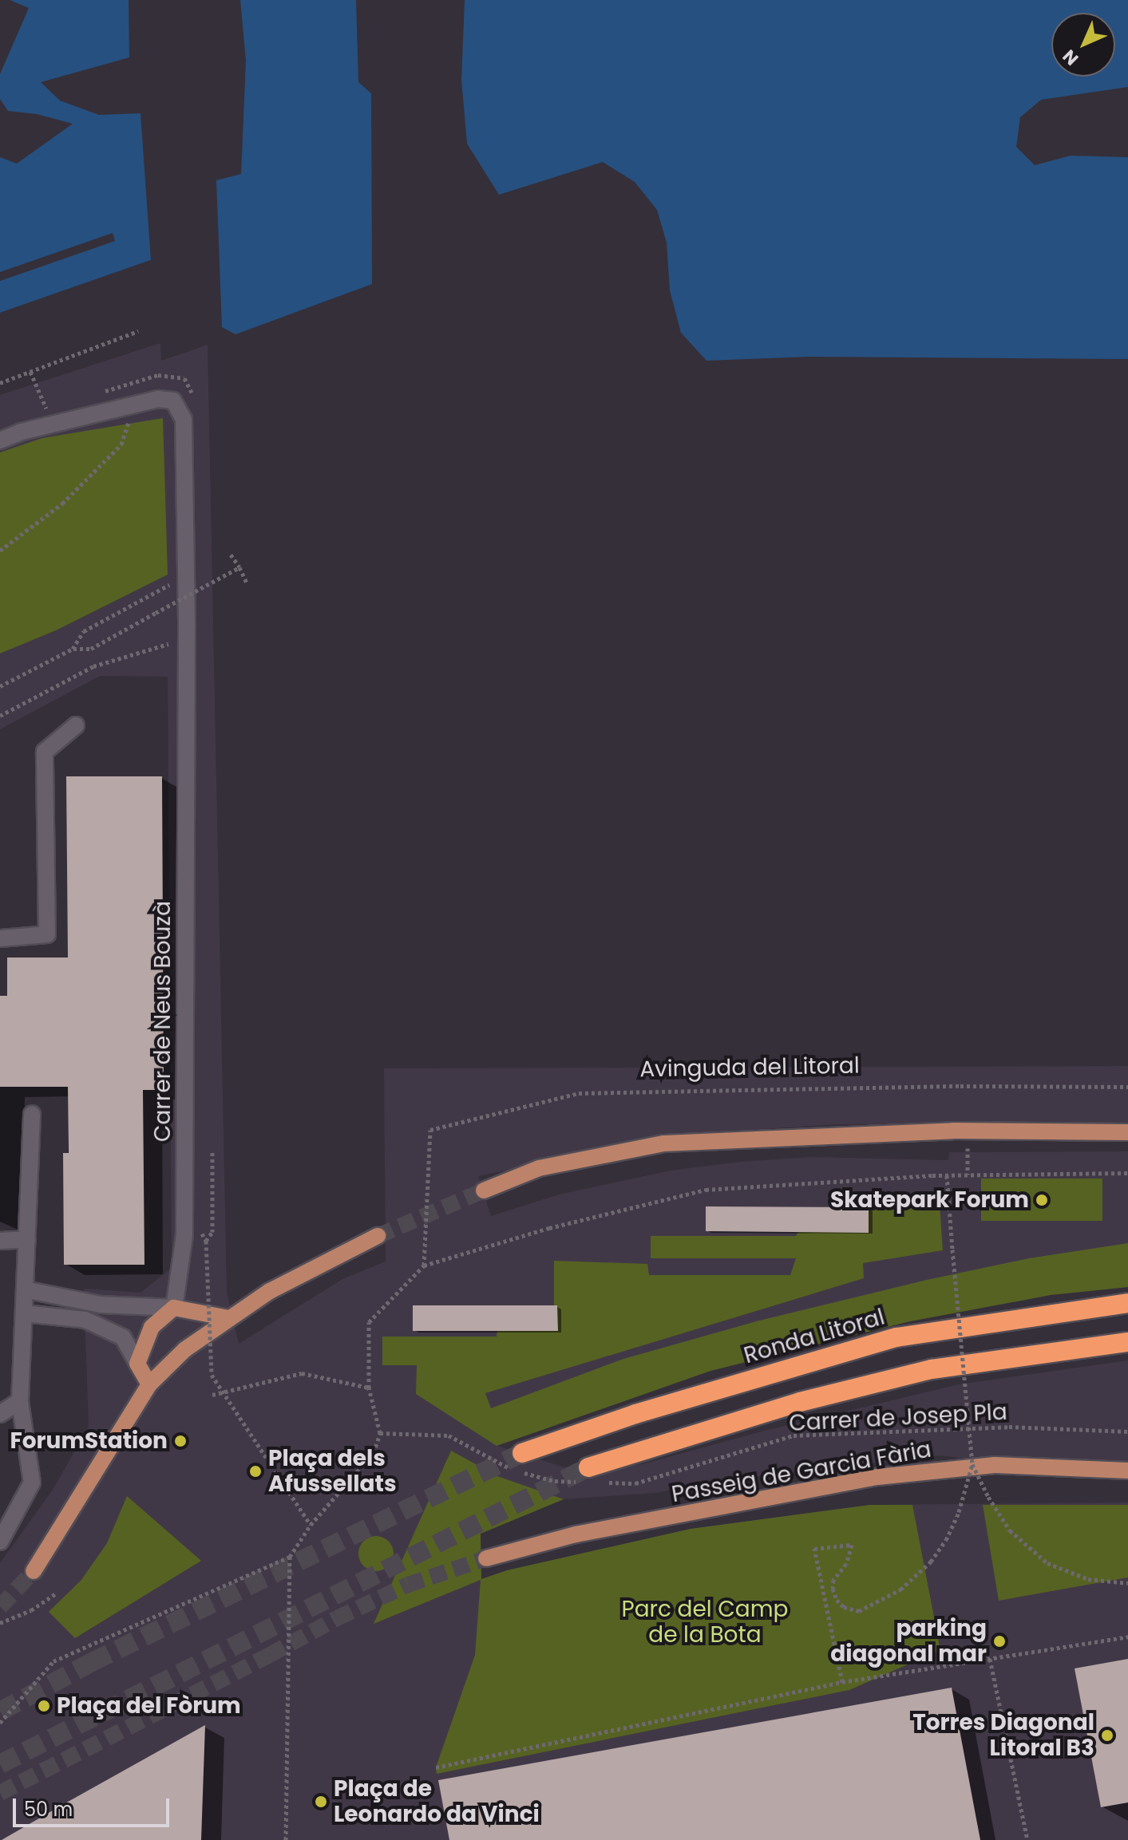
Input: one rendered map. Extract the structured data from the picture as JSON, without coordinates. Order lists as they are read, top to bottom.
{
  "streets": {
    "highway": ["Ronda Litoral"],
    "main road": ["Passeig de Garcia Fària"],
    "street": ["Carrer de Neus Bouzà"],
    "path": ["Avinguda del Litoral", "Carrer de Josep Pla"]
  },
  "crossings": [
    ["Ronda Litoral", "Carrer de Josep Pla"]
  ],
  "parks": ["Parc del Camp de la Bota"],
  "places": [
    "Skatepark Forum",
    "ForumStation",
    "Plaça dels Afussellats",
    "parking diagonal mar",
    "Plaça del Fòrum",
    "Torres Diagonal Litoral B3",
    "Plaça de Leonardo da Vinci"
  ],
  "scale_bar": "50 m",
  "north": "bottom left"
}
